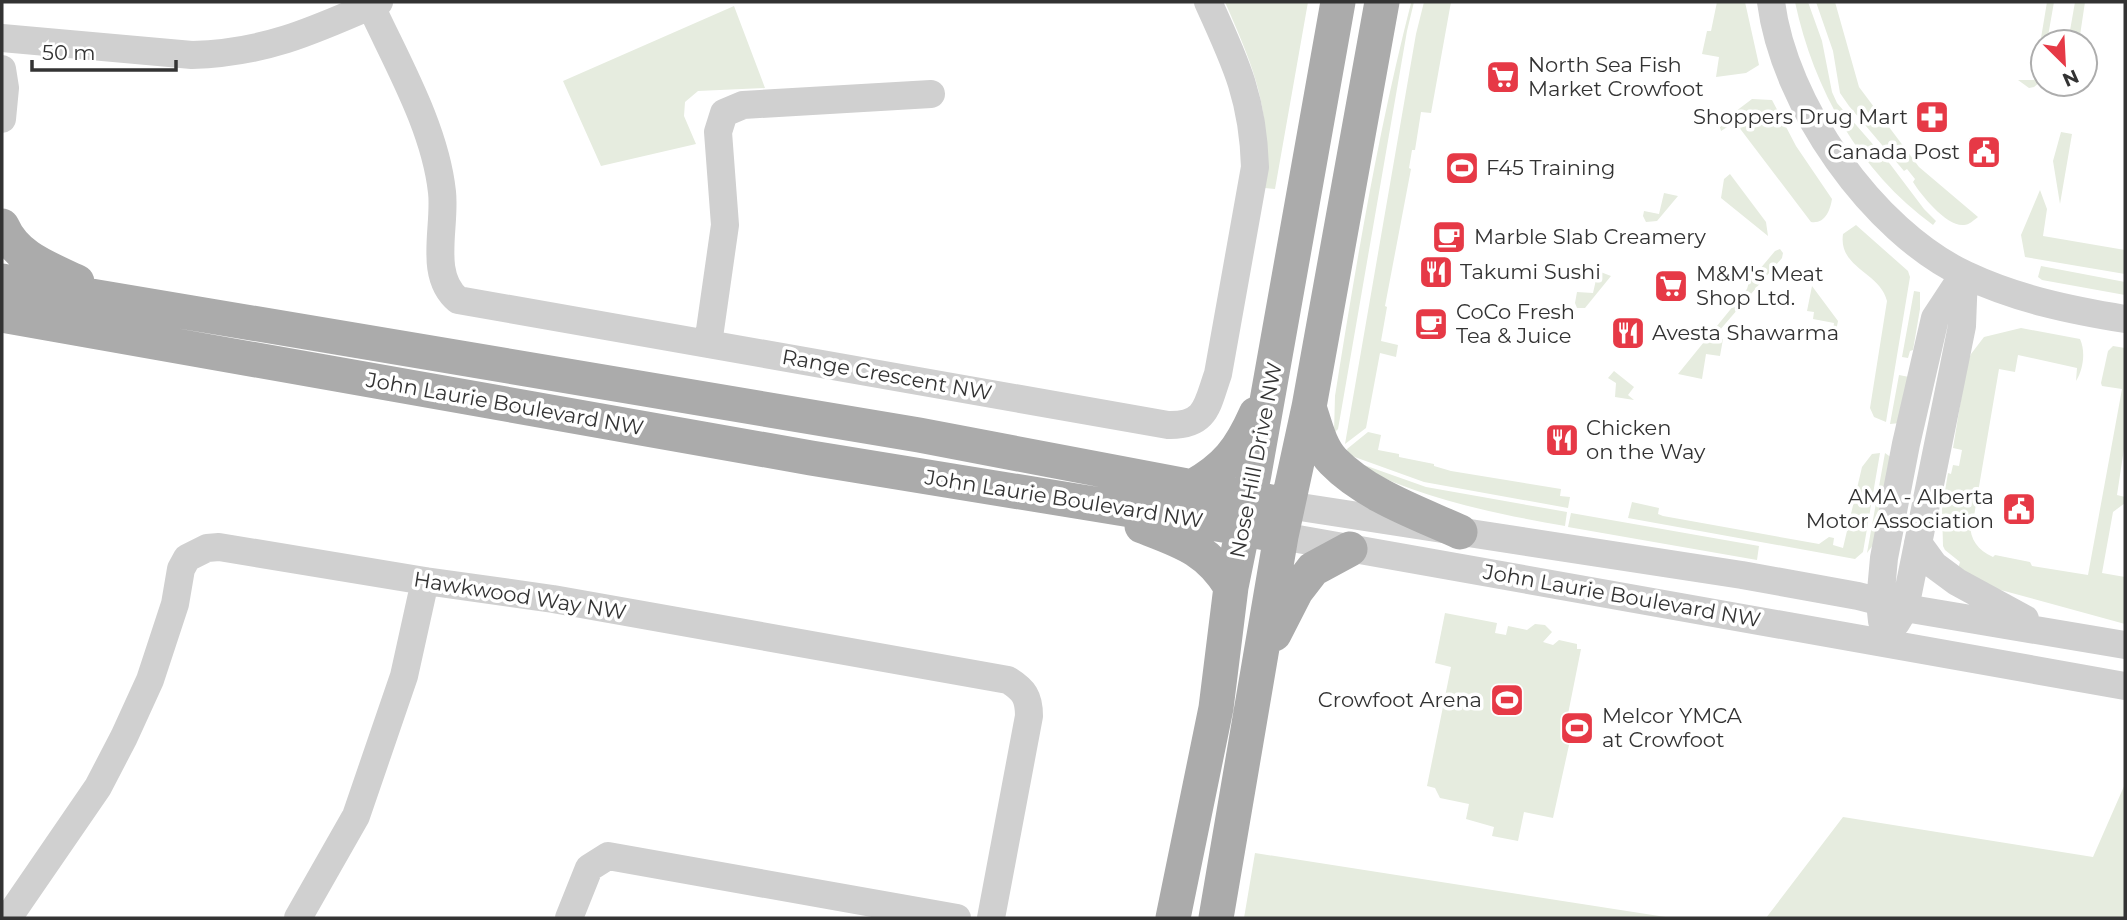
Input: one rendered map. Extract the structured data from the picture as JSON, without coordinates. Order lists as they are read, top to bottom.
{
  "streets": {
    "main road": ["John Laurie Boulevard NW", "Nose Hill Drive NW"],
    "street": ["Range Crescent NW", "Hawkwood Way NW"]
  },
  "crossings": [
    ["John Laurie Boulevard NW", "Nose Hill Drive NW"]
  ],
  "places": {
    "supermarket": ["North Sea Fish Market Crowfoot", "M&M's Meat Shop Ltd."],
    "pharmacy": ["Shoppers Drug Mart"],
    "public building": ["Canada Post", "AMA - Alberta Motor Association"],
    "sports": ["F45 Training", "Crowfoot Arena", "Melcor YMCA at Crowfoot"],
    "cafe": ["Marble Slab Creamery", "CoCo Fresh Tea & Juice"],
    "restaurant": ["Takumi Sushi", "Avesta Shawarma", "Chicken on the Way"]
  },
  "scale_bar": "50 m",
  "north": "bottom right"
}
